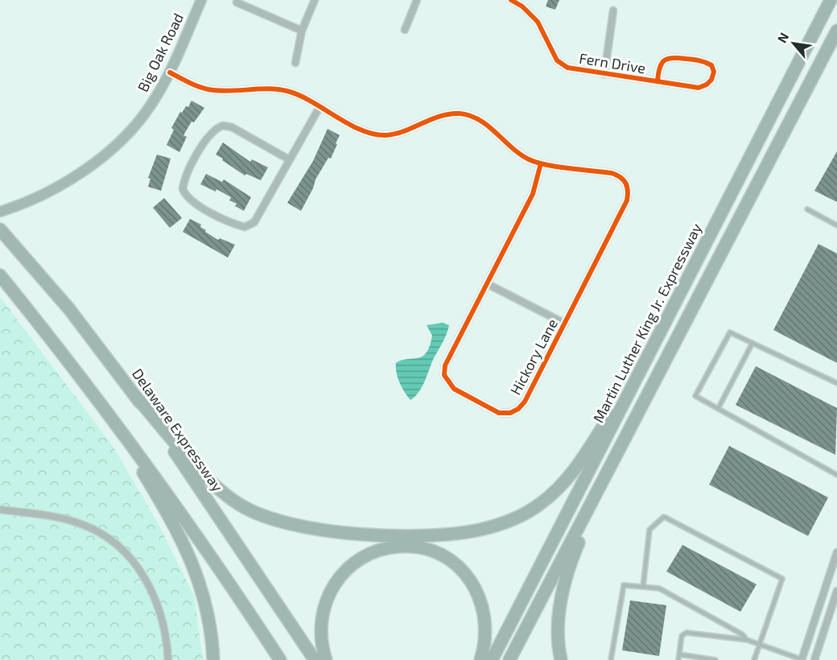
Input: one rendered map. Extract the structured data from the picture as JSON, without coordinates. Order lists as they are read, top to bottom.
{
  "streets": {
    "highway": ["Martin Luther King Jr. Expressway", "Delaware Expressway"],
    "street": ["Big Oak Road", "Fern Drive", "Hickory Lane"]
  },
  "crossings": [
    ["Big Oak Road", "Hickory Lane"]
  ],
  "north": "top left"
}
